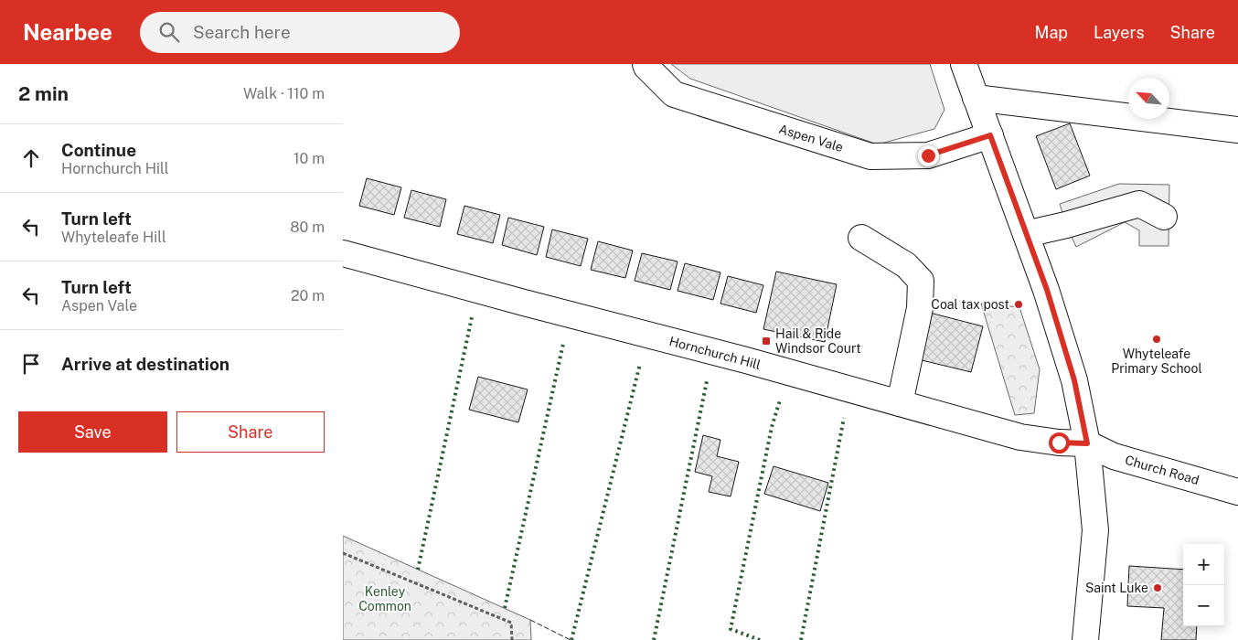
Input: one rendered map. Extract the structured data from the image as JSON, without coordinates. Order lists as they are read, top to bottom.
{
  "streets": {
    "street": ["Aspen Vale", "Hornchurch Hill", "Church Road"]
  },
  "crossings": [
    ["Hornchurch Hill", "Church Road"]
  ],
  "parks": ["Kenley Common"],
  "places": {
    "other": ["Coal tax post", "Whyteleafe Primary School", "Saint Luke"],
    "transit": ["Hail & Ride Windsor Court"]
  },
  "north": "top left",
  "page": {
    "header": "Nearbee",
    "search": "Search here",
    "nav": ["Map", "Layers", "Share"],
    "heading": ["2 min", "Walk · 110 m"],
    "list": [
      ["Continue", "Hornchurch Hill", "10 m"],
      ["Turn left", "Whyteleafe Hill", "80 m"],
      ["Turn left", "Aspen Vale", "20 m"],
      "Arrive at destination"
    ],
    "buttons": ["Save", "Share"],
    "map_buttons": ["+", "−"]
  }
}
